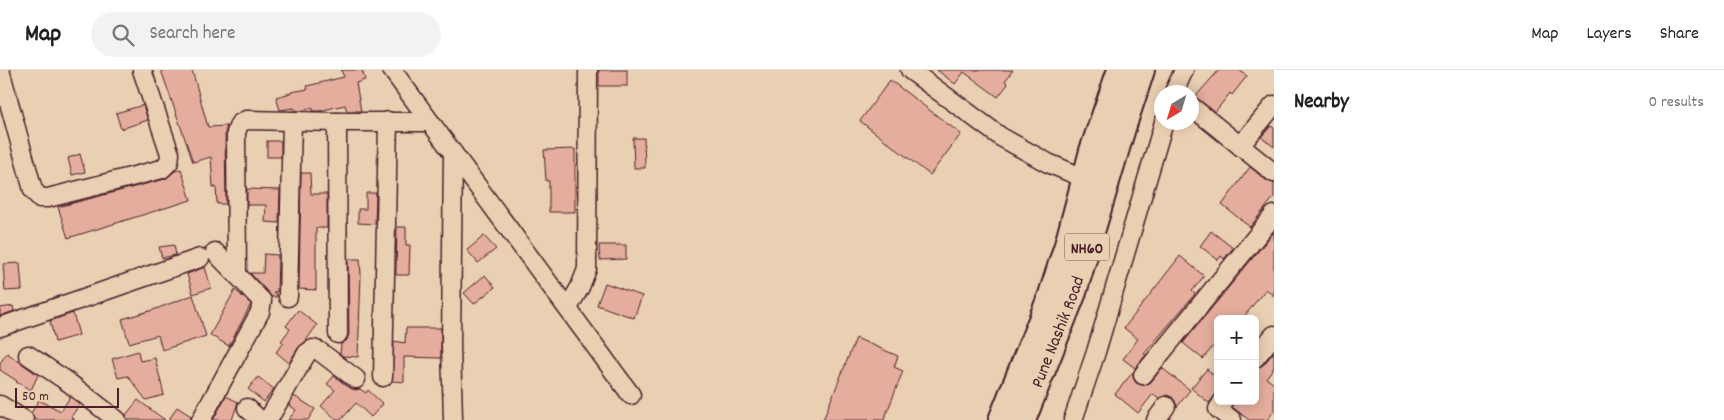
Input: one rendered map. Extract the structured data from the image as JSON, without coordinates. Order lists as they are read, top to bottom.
{
  "streets": {
    "highway": ["NH60", "Pune Nashik Road"]
  },
  "scale_bar": "50 m",
  "north": "bottom left",
  "page": {
    "header": "Map",
    "search": "Search here",
    "nav": ["Map", "Layers", "Share"],
    "heading": ["Nearby", "0 results"],
    "map_buttons": ["+", "−"],
    "scale": "50 m"
  }
}
